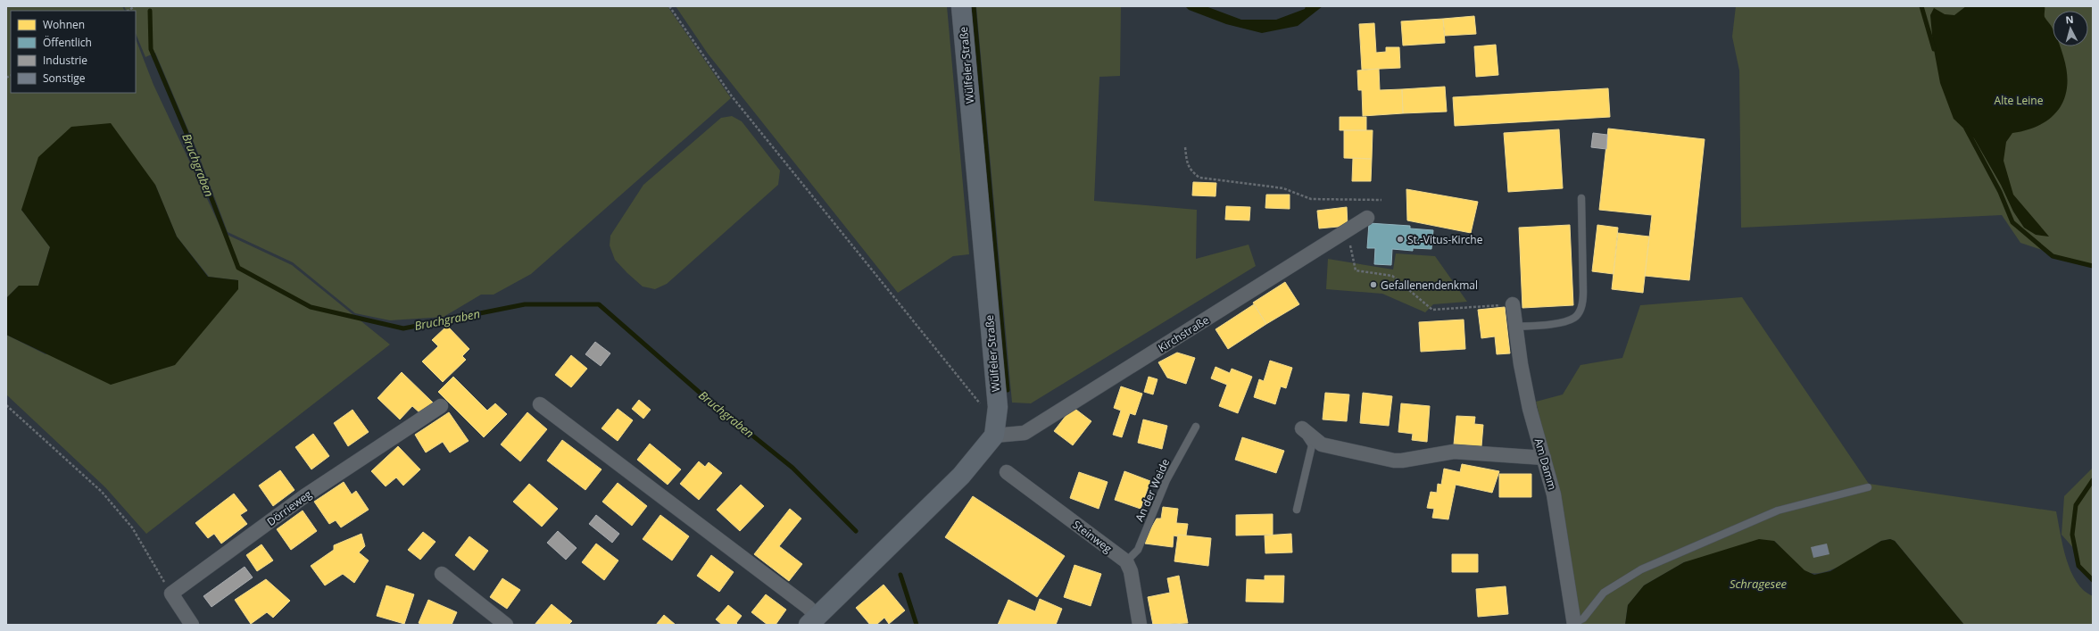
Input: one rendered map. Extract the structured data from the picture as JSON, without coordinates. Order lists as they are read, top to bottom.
{
  "streets": {
    "main road": ["Wülfeler Straße"],
    "street": [
      "Kirchstraße",
      "Am Damm",
      "Dörrieweg",
      "Steinweg"
    ],
    "lane": ["An der Weide"]
  },
  "crossings": [
    ["Wülfeler Straße", "Kirchstraße"],
    ["An der Weide", "Steinweg"]
  ],
  "water": ["Bruchgraben", "Schragesee"],
  "parks": ["Alte Leine"],
  "places": ["St.-Vitus-Kirche", "Gefallenendenkmal"],
  "legend": [
    "Wohnen",
    "Öffentlich",
    "Industrie",
    "Sonstige"
  ],
  "north": "top"
}
